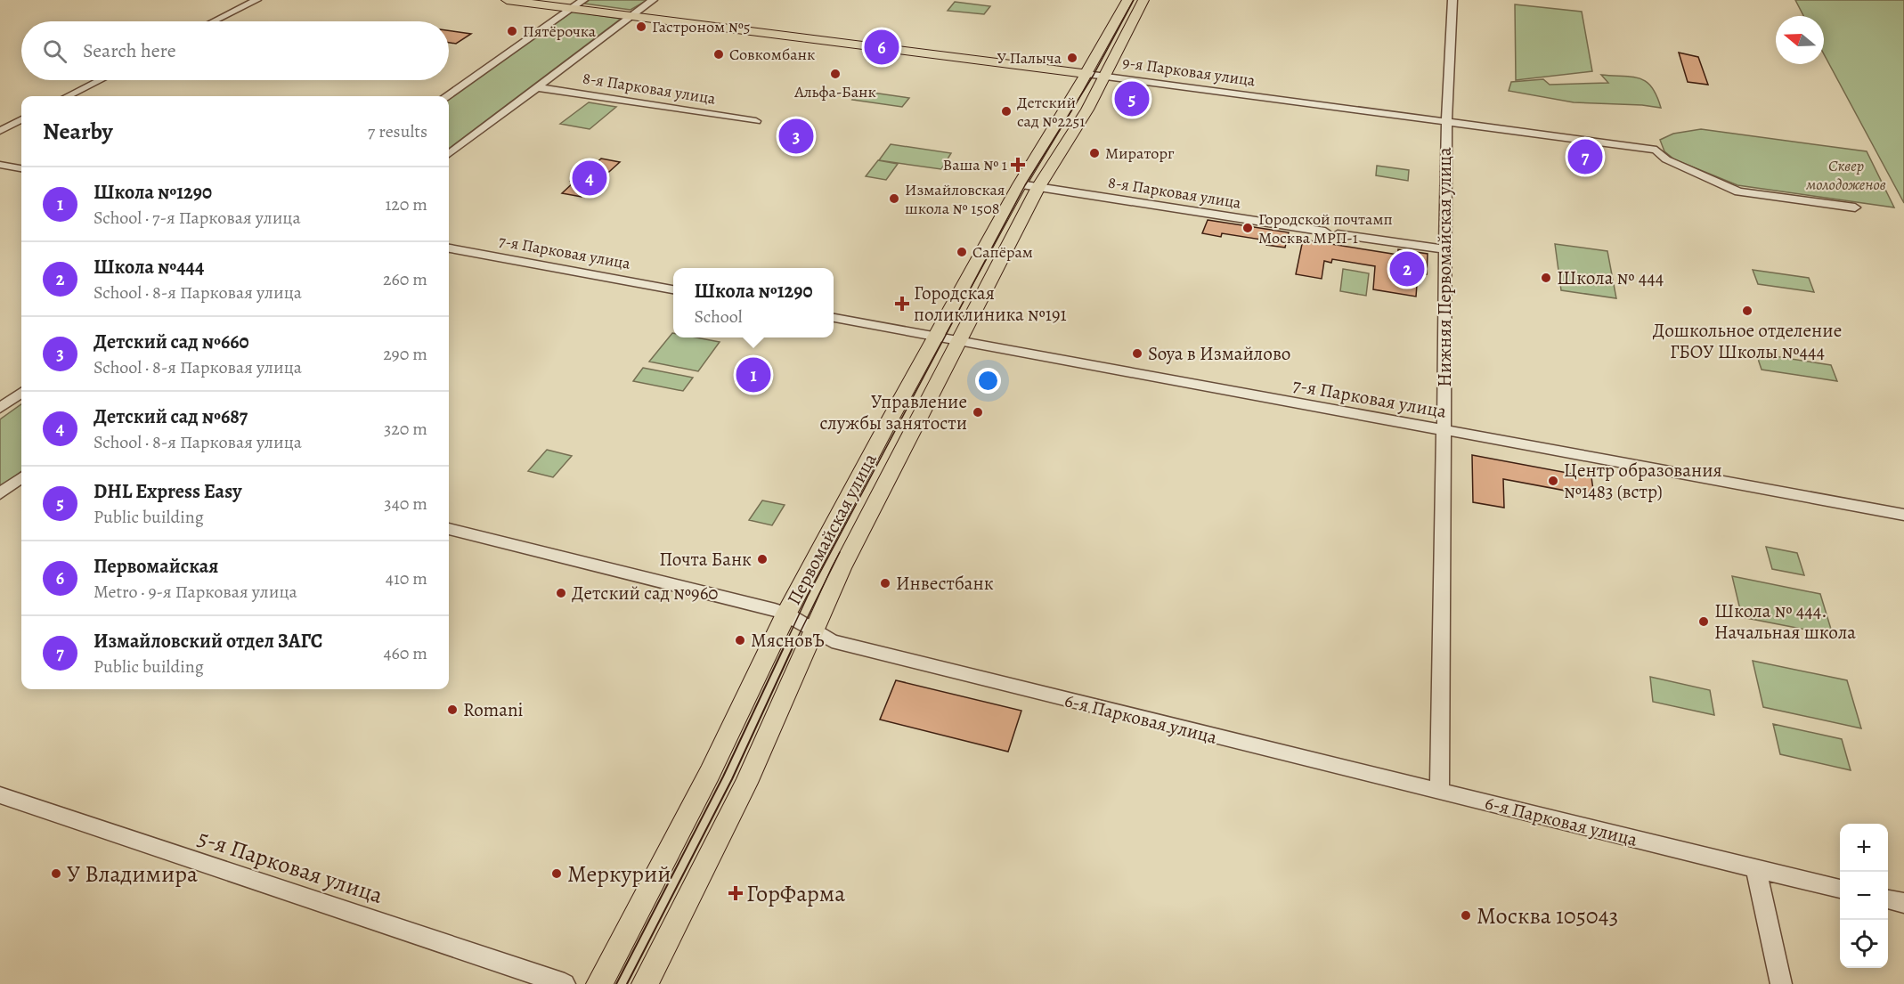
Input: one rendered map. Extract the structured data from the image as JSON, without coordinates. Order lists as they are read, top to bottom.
{
  "streets": {
    "main road": ["9-я Парковая улица", "Первомайская улица"],
    "street": [
      "8-я Парковая улица",
      "7-я Парковая улица",
      "Нижняя Первомайская улица",
      "6-я Парковая улица",
      "5-я Парковая улица"
    ]
  },
  "crossings": [
    ["9-я Парковая улица", "Нижняя Первомайская улица"],
    ["9-я Парковая улица", "Первомайская улица"],
    ["8-я Парковая улица", "Первомайская улица"],
    ["7-я Парковая улица", "Нижняя Первомайская улица"],
    ["7-я Парковая улица", "Первомайская улица"],
    ["Нижняя Первомайская улица", "6-я Парковая улица"],
    ["Первомайская улица", "6-я Парковая улица"]
  ],
  "parks": ["Сквер молодоженов"],
  "places": {
    "other": [
      "Гастроном №5",
      "Пятёрочка",
      "Совкомбанк",
      "У Палыча",
      "Альфа-Банк",
      "Детский сад №2251",
      "Мираторг",
      "Измайловская школа № 1508",
      "Городской почтамп Москва МРП-1",
      "Сапёрам",
      "Школа № 444",
      "Дошкольное отделение ГБОУ Школы №444",
      "Soya в Измайлово",
      "Управление cлужбы занятости",
      "Центр образования №1483 (встр)",
      "Почта Банк",
      "Инвестбанк",
      "Детский сад №960",
      "Школа № 444. Начальная школа",
      "МясновЪ",
      "Romani",
      "У Владимира",
      "Меркурий",
      "Москва 105043"
    ],
    "health": ["Ваша № 1", "Городская поликлиника №191", "ГорФарма"]
  },
  "north": "left",
  "page": {
    "search": "Search here",
    "pins": [
      "6",
      "5",
      "3",
      "7",
      "4",
      "2",
      "1"
    ],
    "heading": ["Nearby", "7 results"],
    "list": [
      {
        "mark": "1",
        "name": "Школа №1290",
        "note": "School · 7-я Парковая улица",
        "value": "120 m"
      },
      {
        "mark": "2",
        "name": "Школа №444",
        "note": "School · 8-я Парковая улица",
        "value": "260 m"
      },
      {
        "mark": "3",
        "name": "Детский сад №660",
        "note": "School · 8-я Парковая улица",
        "value": "290 m"
      },
      {
        "mark": "4",
        "name": "Детский сад №687",
        "note": "School · 8-я Парковая улица",
        "value": "320 m"
      },
      {
        "mark": "5",
        "name": "DHL Express Easy",
        "note": "Public building",
        "value": "340 m"
      },
      {
        "mark": "6",
        "name": "Первомайская",
        "note": "Metro · 9-я Парковая улица",
        "value": "410 m"
      },
      {
        "mark": "7",
        "name": "Измайловский отдел ЗАГС",
        "note": "Public building",
        "value": "460 m"
      }
    ],
    "popup": ["Школа №1290", "School"],
    "map_buttons": ["+", "−"]
  }
}
